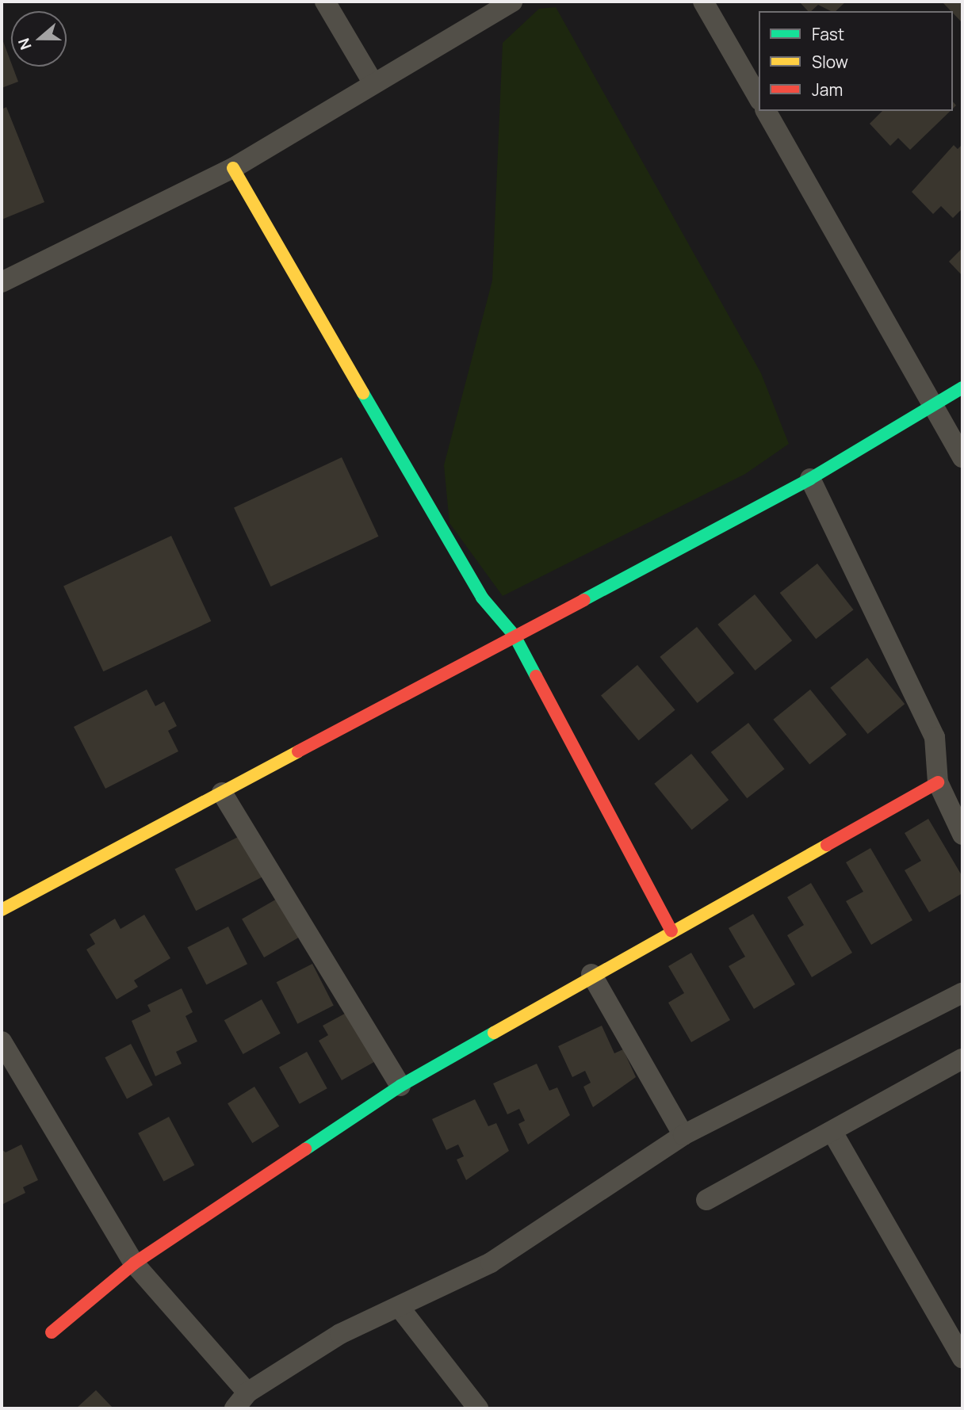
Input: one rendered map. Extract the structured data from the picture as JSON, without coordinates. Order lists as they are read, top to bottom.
{
  "legend": ["Fast", "Slow", "Jam"],
  "north": "left"
}
